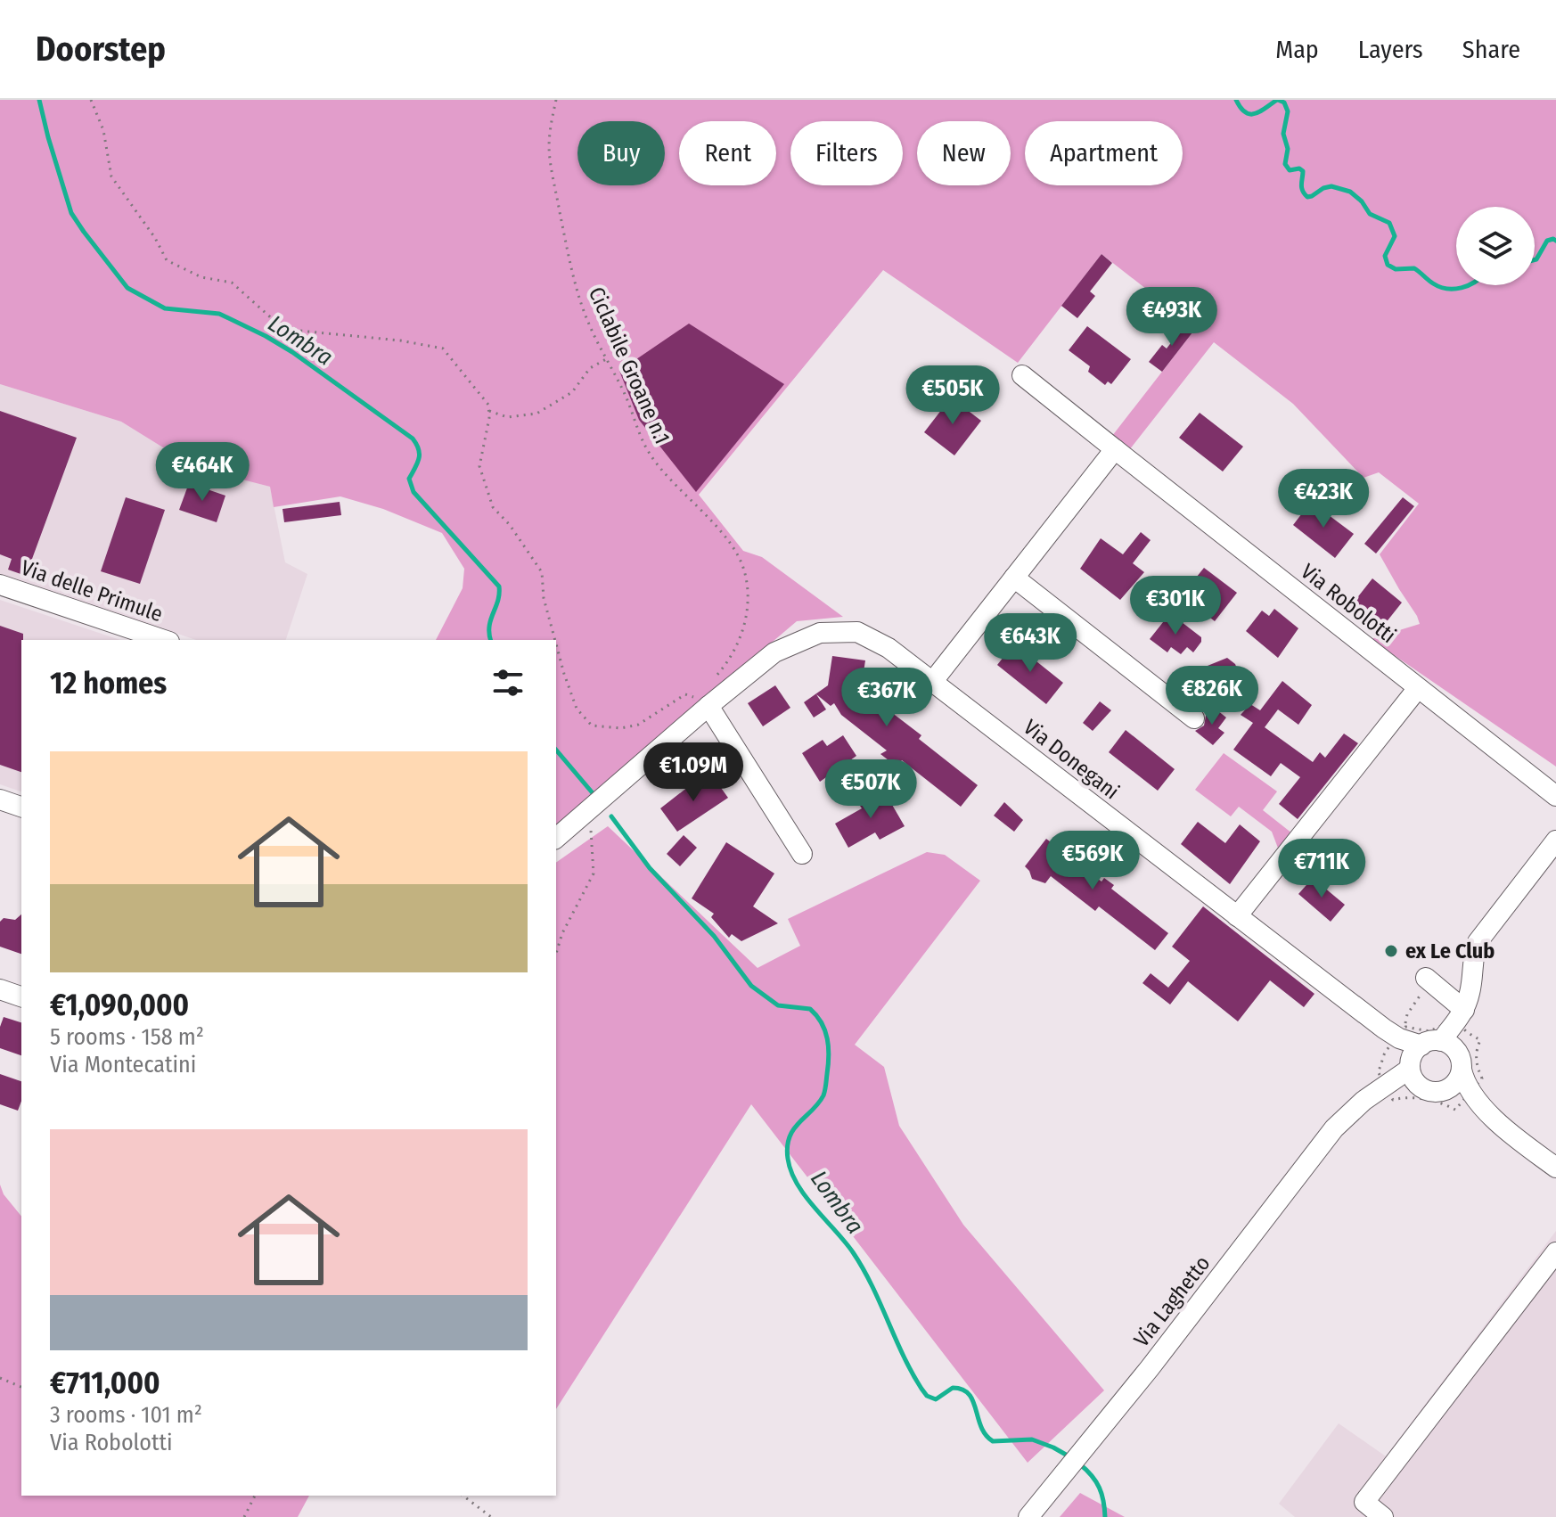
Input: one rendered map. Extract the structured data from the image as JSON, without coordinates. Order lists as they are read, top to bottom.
{
  "streets": {
    "street": [
      "Via delle Primule",
      "Via Robolotti",
      "Via Donegani",
      "Via Laghetto"
    ],
    "path": ["Ciclabile Groane n.1"]
  },
  "crossings": [
    ["Via Donegani", "Via Laghetto"]
  ],
  "water": ["Lombra"],
  "places": ["ex Le Club"],
  "page": {
    "header": "Doorstep",
    "nav": ["Map", "Layers", "Share"],
    "chip": [
      "Buy",
      "Rent",
      "Filters",
      "New",
      "Apartment"
    ],
    "price": [
      "€493K",
      "€505K",
      "€464K",
      "€423K",
      "€301K",
      "€643K",
      "€826K",
      "€367K",
      "€1.09M",
      "€507K",
      "€569K",
      "€711K"
    ],
    "heading": "12 homes",
    "list": [
      {
        "name": "€1,090,000",
        "note": "5 rooms · 158 m² · Via Montecatini"
      },
      {
        "name": "€711,000",
        "note": "3 rooms · 101 m² · Via Robolotti"
      }
    ]
  }
}
